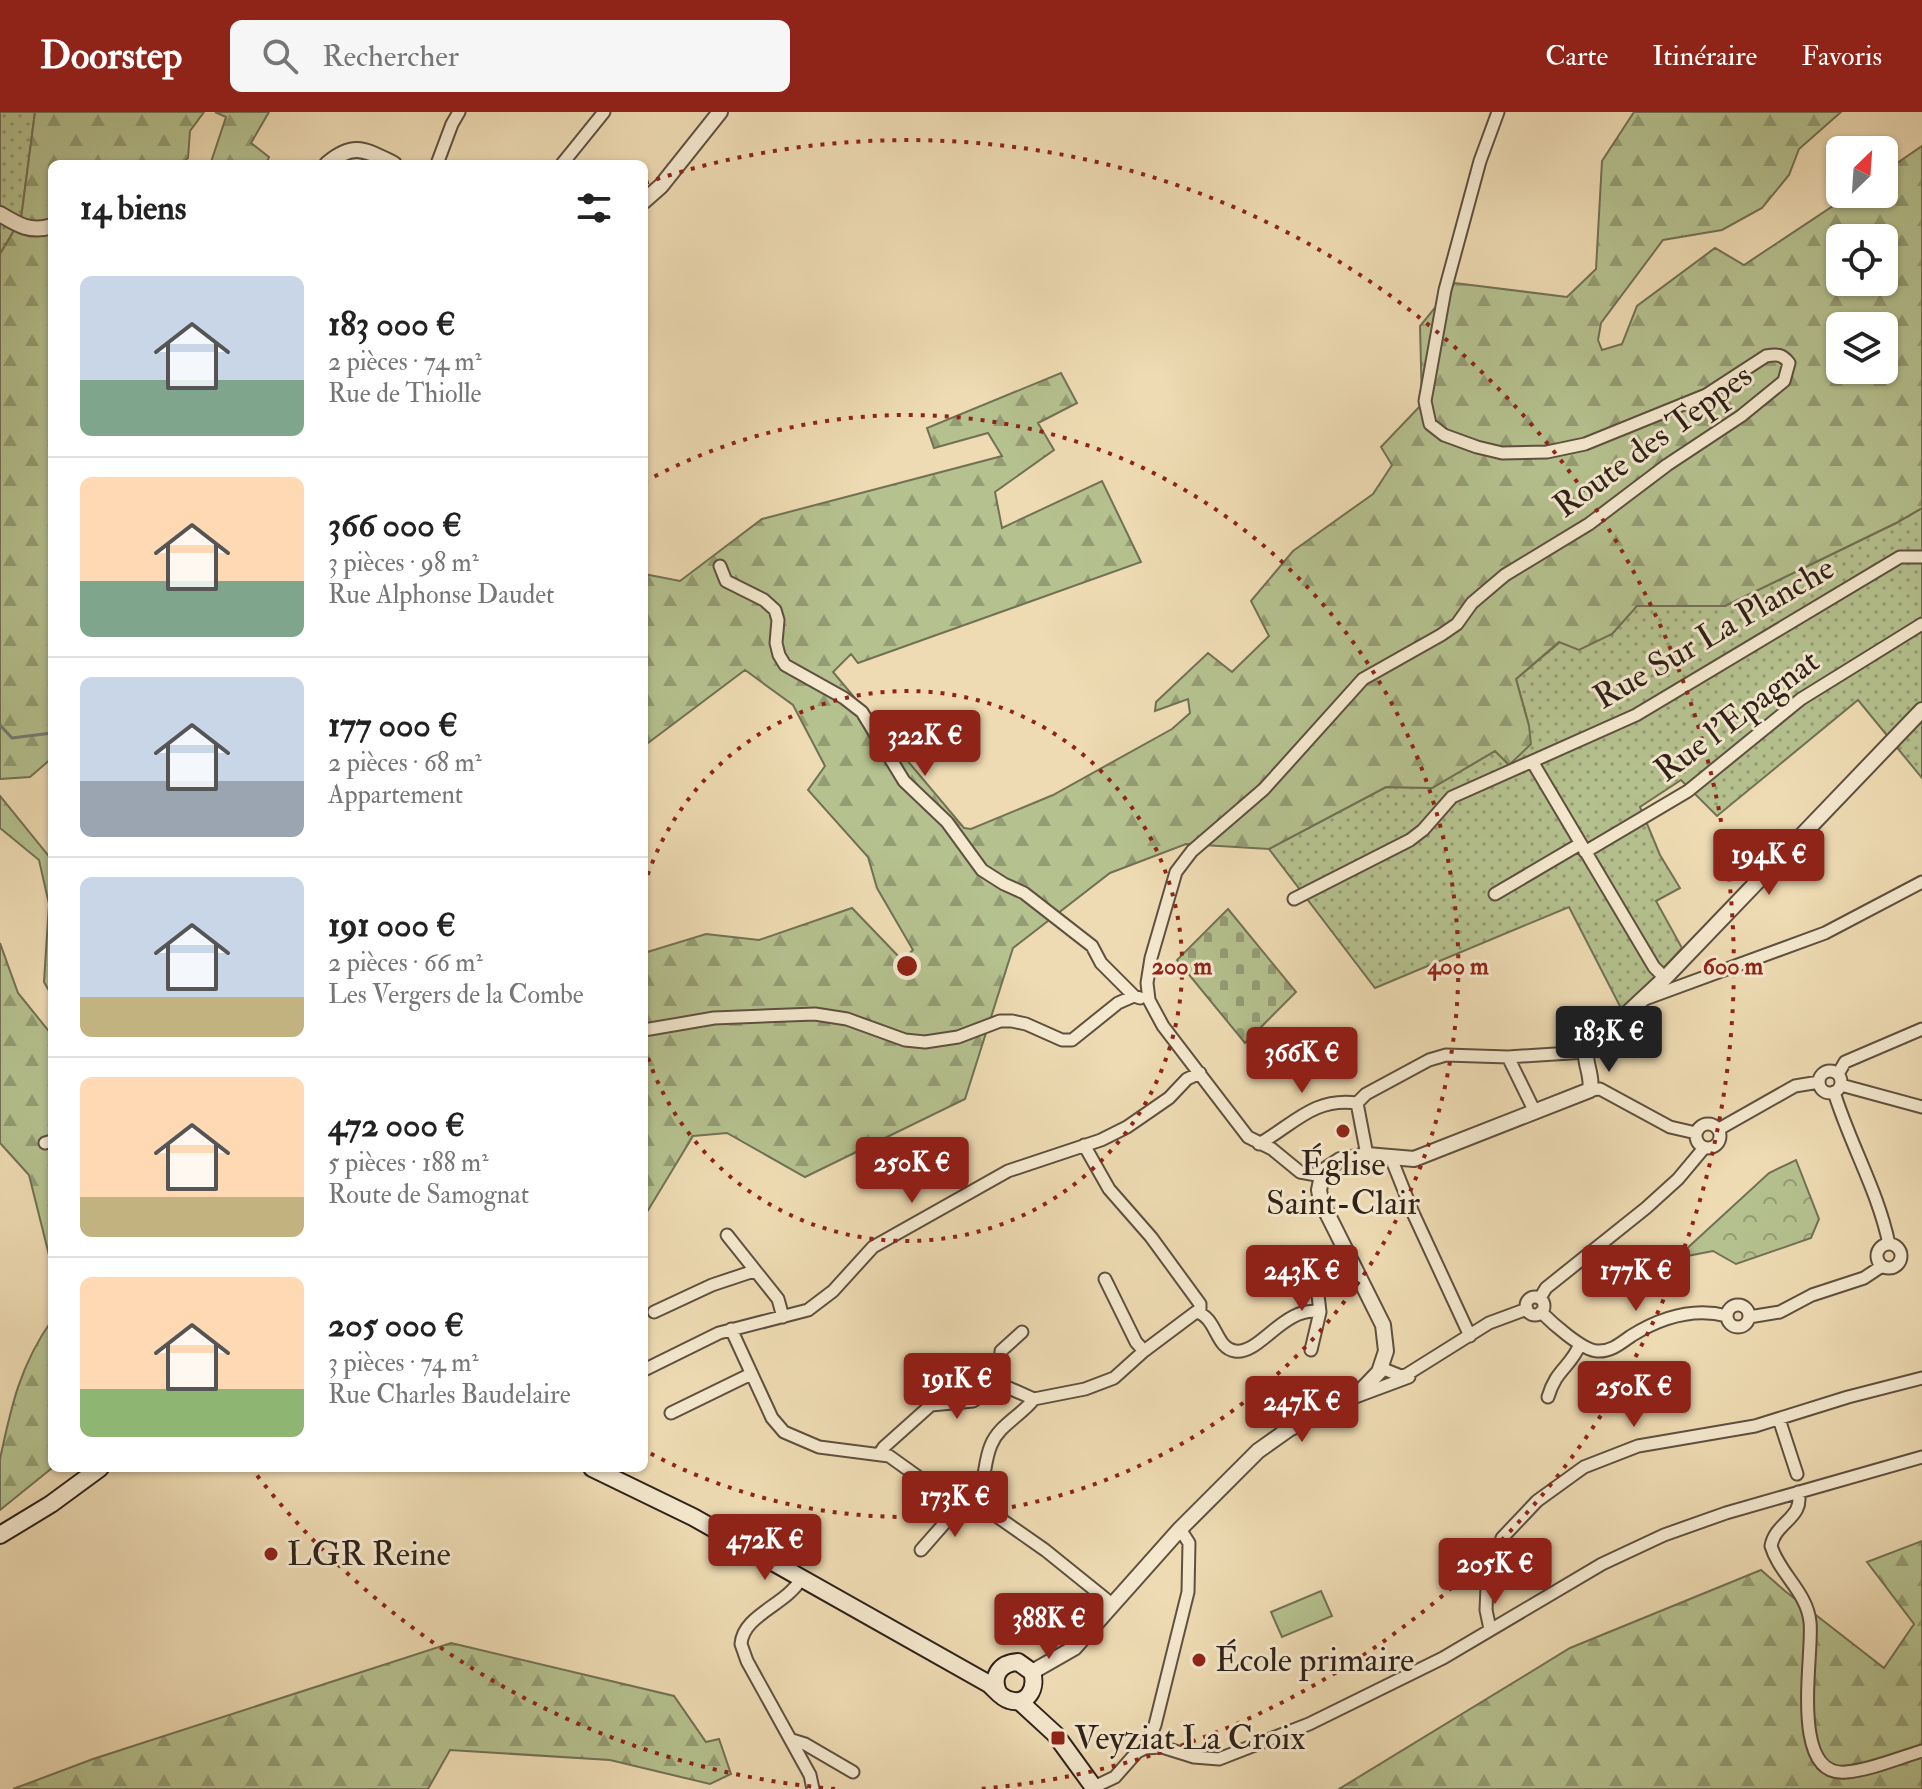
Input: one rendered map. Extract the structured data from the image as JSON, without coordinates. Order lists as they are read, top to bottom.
{
  "streets": {
    "street": ["Route des Teppes", "Rue Sur La Planche", "Rue l'Epagnat"]
  },
  "places": {
    "other": ["Église Saint-Clair", "LGR Reine", "École primaire"],
    "transit": ["Veyziat La Croix"]
  },
  "north": "top right",
  "page": {
    "header": "Doorstep",
    "search": "Rechercher",
    "nav": ["Carte", "Itinéraire", "Favoris"],
    "heading": "14 biens",
    "list": [
      {
        "name": "183 000 €",
        "note": "2 pièces · 74 m² · Rue de Thiolle"
      },
      {
        "name": "366 000 €",
        "note": "3 pièces · 98 m² · Rue Alphonse Daudet"
      },
      {
        "name": "177 000 €",
        "note": "2 pièces · 68 m² · Appartement"
      },
      {
        "name": "191 000 €",
        "note": "2 pièces · 66 m² · Les Vergers de la Combe"
      },
      {
        "name": "472 000 €",
        "note": "5 pièces · 188 m² · Route de Samognat"
      },
      {
        "name": "205 000 €",
        "note": "3 pièces · 74 m² · Rue Charles Baudelaire"
      }
    ],
    "price": [
      "322K €",
      "194K €",
      "183K €",
      "366K €",
      "250K €",
      "243K €",
      "177K €",
      "191K €",
      "250K €",
      "247K €",
      "173K €",
      "472K €",
      "205K €",
      "388K €"
    ]
  },
  "rings": ["200 m", "400 m", "600 m"]
}
